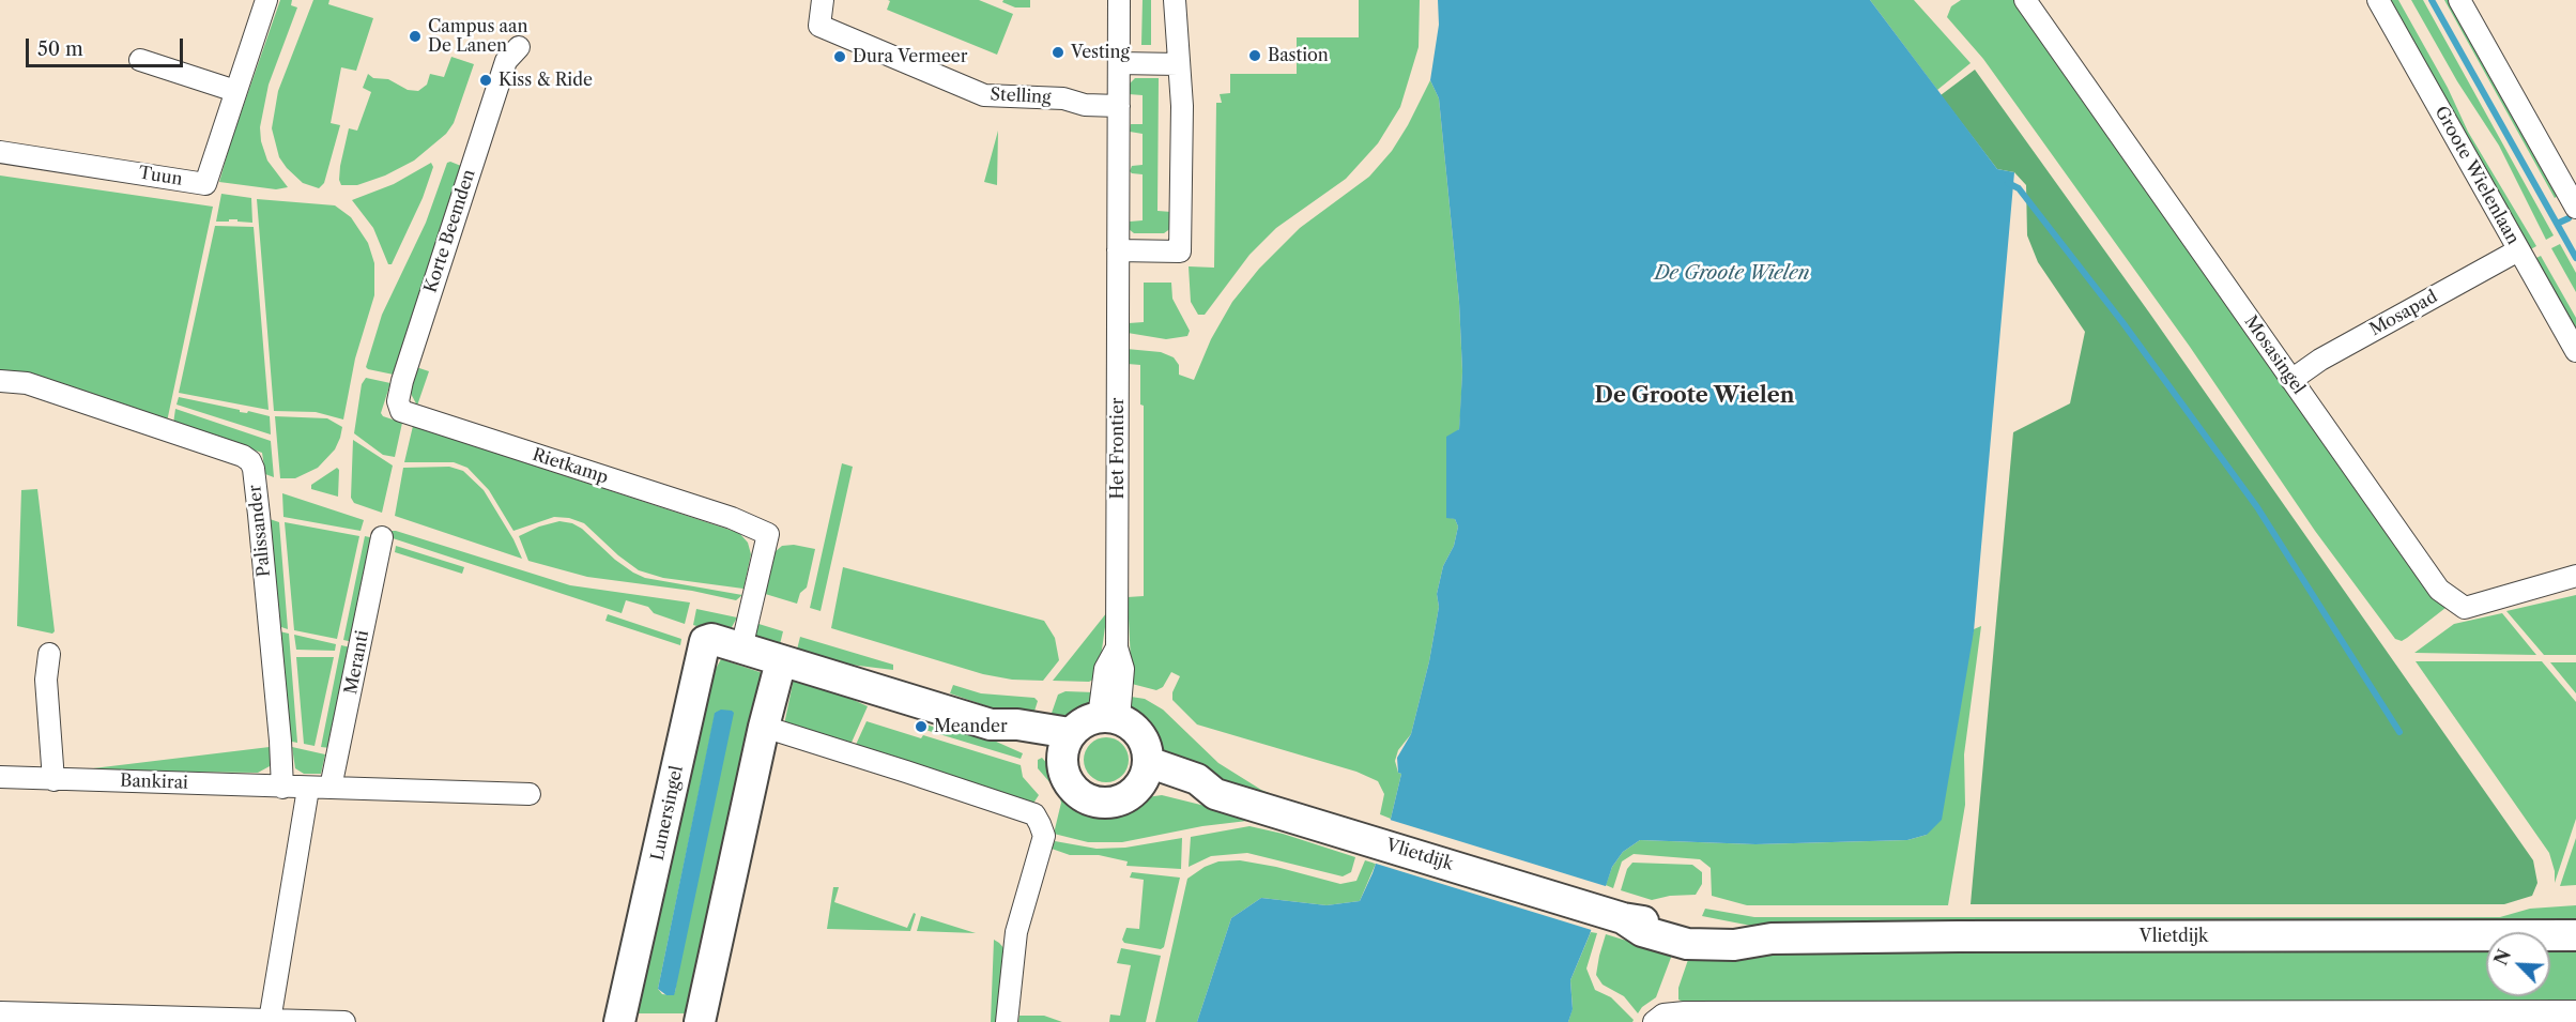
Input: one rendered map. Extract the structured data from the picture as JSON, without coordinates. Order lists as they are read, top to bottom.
{
  "streets": {
    "street": [
      "Stelling",
      "Groote Wielenlaan",
      "Tuun",
      "Korte Beemden",
      "Mosapad",
      "Mosasingel",
      "Het Frontier",
      "Rietkamp",
      "Palissander",
      "Meranti",
      "Bankirai",
      "Lunersingel",
      "Vlietdijk"
    ]
  },
  "crossings": [
    ["Stelling", "Het Frontier"],
    ["Groote Wielenlaan", "Mosapad"],
    ["Korte Beemden", "Rietkamp"],
    ["Mosapad", "Mosasingel"],
    ["Het Frontier", "Vlietdijk"],
    ["Rietkamp", "Lunersingel"],
    ["Palissander", "Bankirai"],
    ["Meranti", "Bankirai"]
  ],
  "districts": ["De Groote Wielen"],
  "water": ["De Groote Wielen"],
  "places": [
    "Campus aan De Lanen",
    "Vesting",
    "Bastion",
    "Dura Vermeer",
    "Kiss & Ride",
    "Meander"
  ],
  "scale_bar": "50 m",
  "north": "top left"
}
